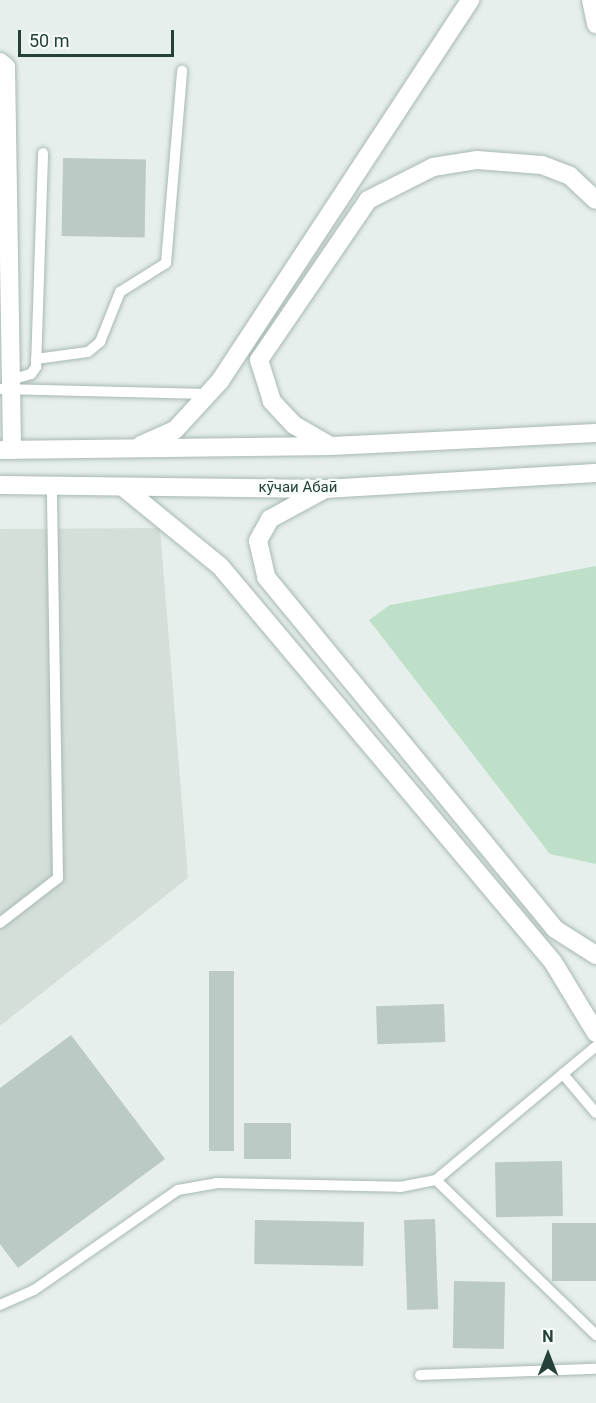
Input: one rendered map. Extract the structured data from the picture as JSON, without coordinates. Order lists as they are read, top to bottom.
{
  "streets": {
    "main road": ["кӯчаи Абаӣ"]
  },
  "scale_bar": "50 m",
  "north": "top"
}
